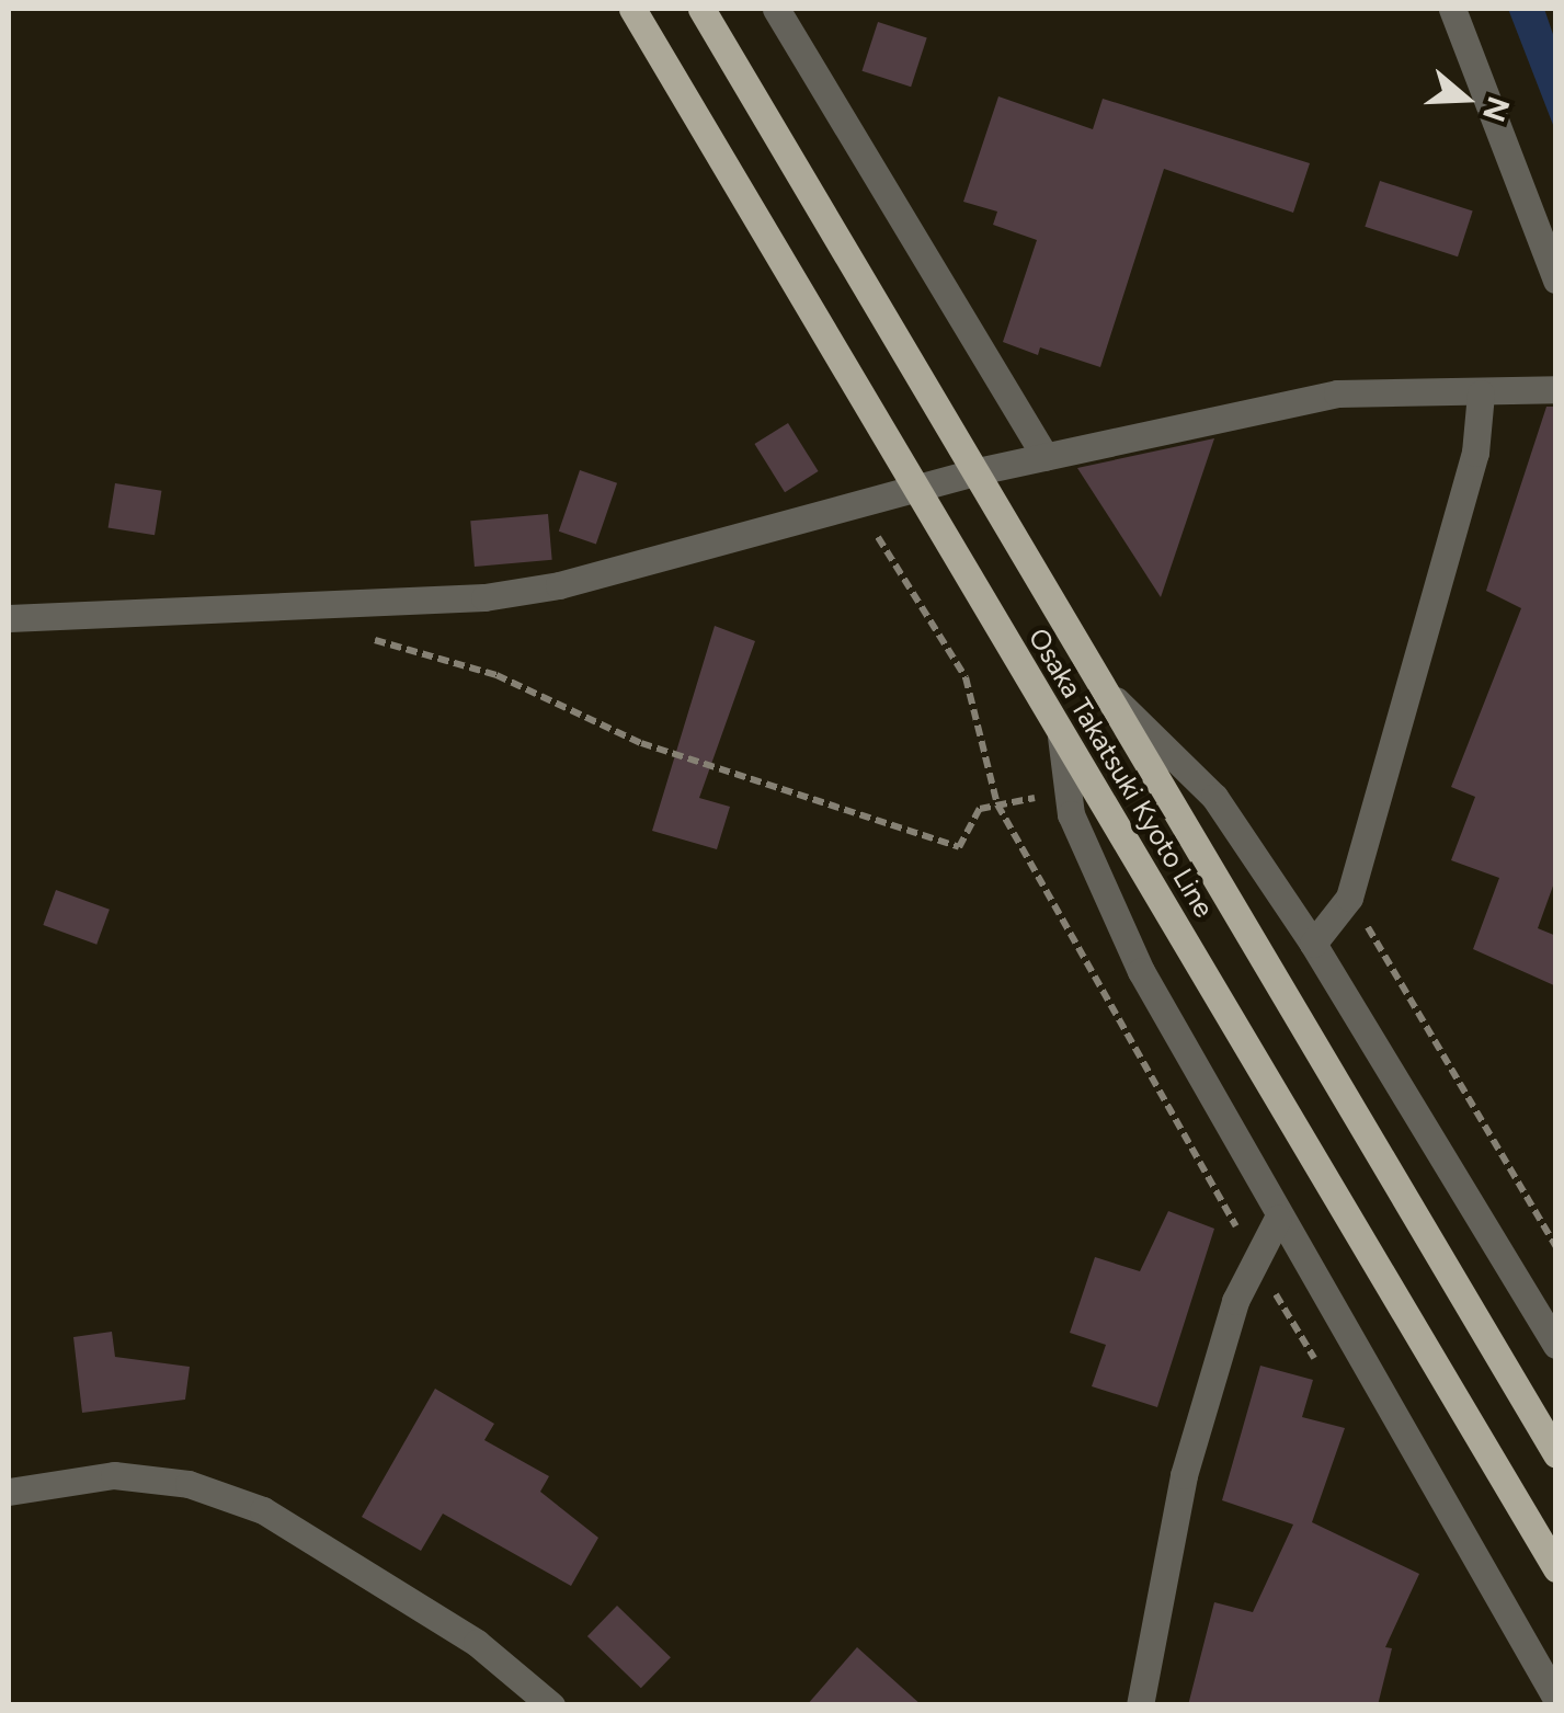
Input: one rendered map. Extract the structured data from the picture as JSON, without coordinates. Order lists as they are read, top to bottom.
{
  "streets": {
    "main road": ["Osaka Takatsuki Kyoto Line"]
  },
  "north": "right"
}
